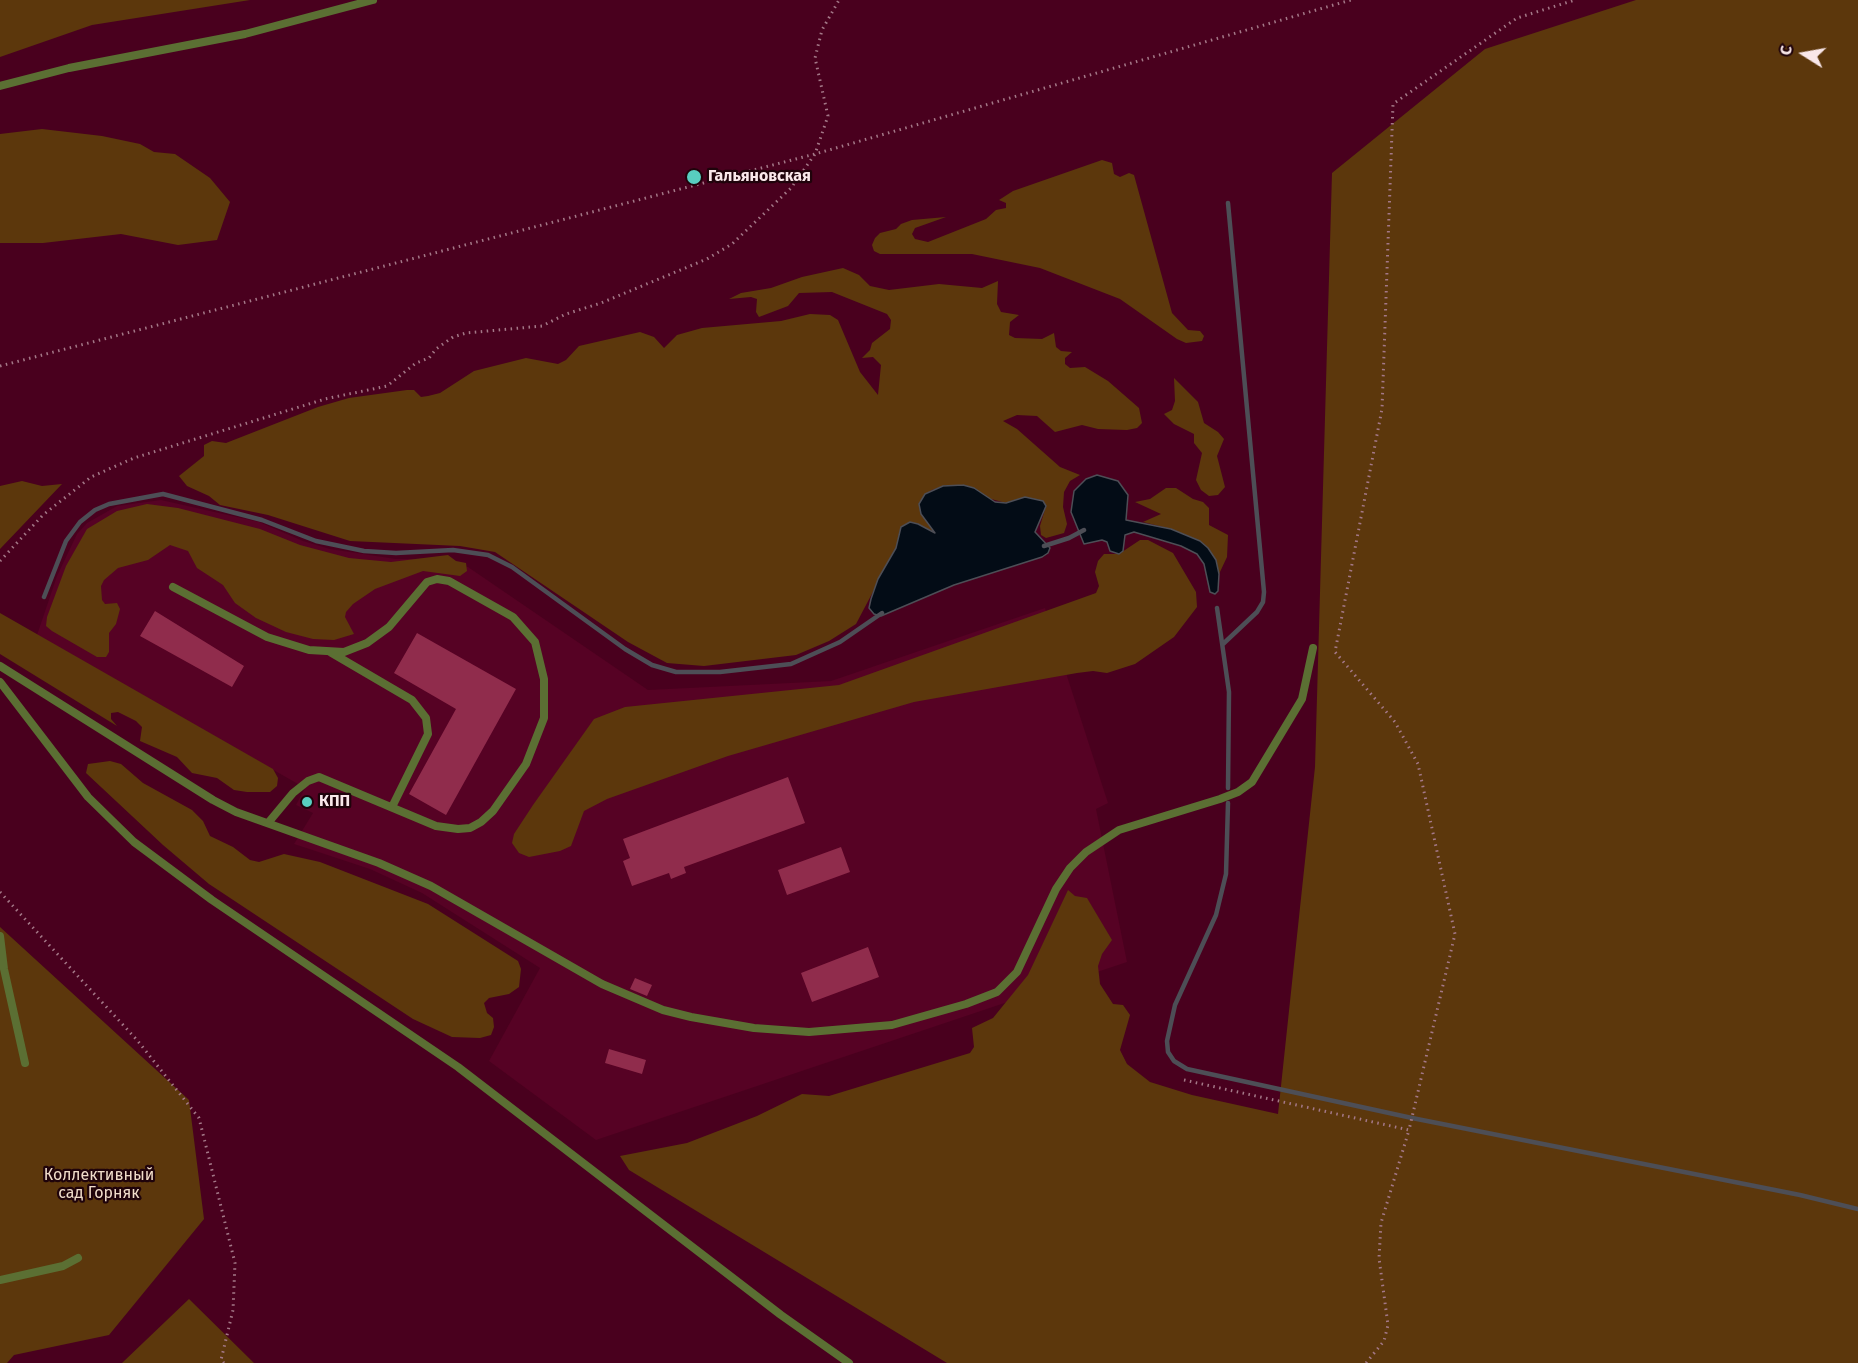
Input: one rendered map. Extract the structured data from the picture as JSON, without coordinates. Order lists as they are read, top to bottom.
{
  "parks": ["Коллективный сад Горняк"],
  "places": ["Гальяновская", "КПП"],
  "north": "left"
}
